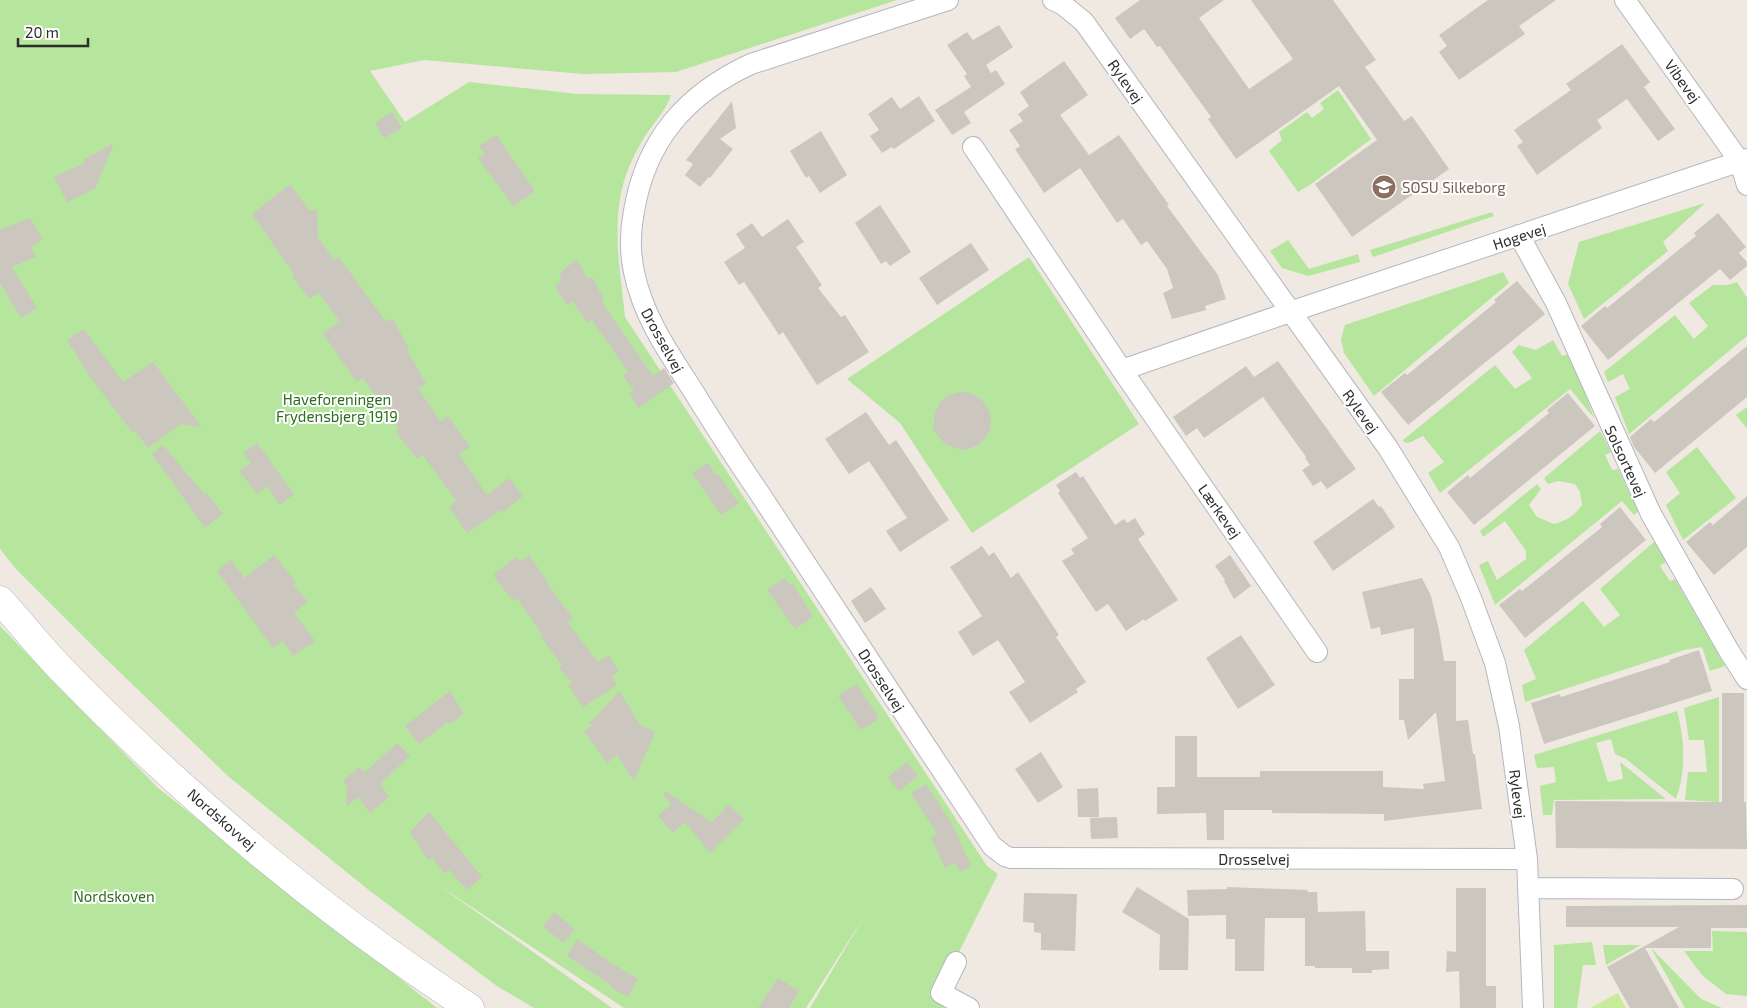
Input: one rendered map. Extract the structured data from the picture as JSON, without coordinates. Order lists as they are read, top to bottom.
{
  "streets": {
    "street": [
      "Rylevej",
      "Vibevej",
      "Høgevej",
      "Drosselvej",
      "Solsortevej",
      "Lærkevej",
      "Nordskovvej"
    ]
  },
  "crossings": [
    ["Rylevej", "Høgevej"],
    ["Rylevej", "Drosselvej"],
    ["Vibevej", "Høgevej"],
    ["Høgevej", "Solsortevej"]
  ],
  "parks": ["Haveforeningen Frydensbjerg 1919", "Nordskoven"],
  "places": {
    "school or university": ["SOSU Silkeborg"]
  },
  "scale_bar": "20 m"
}
